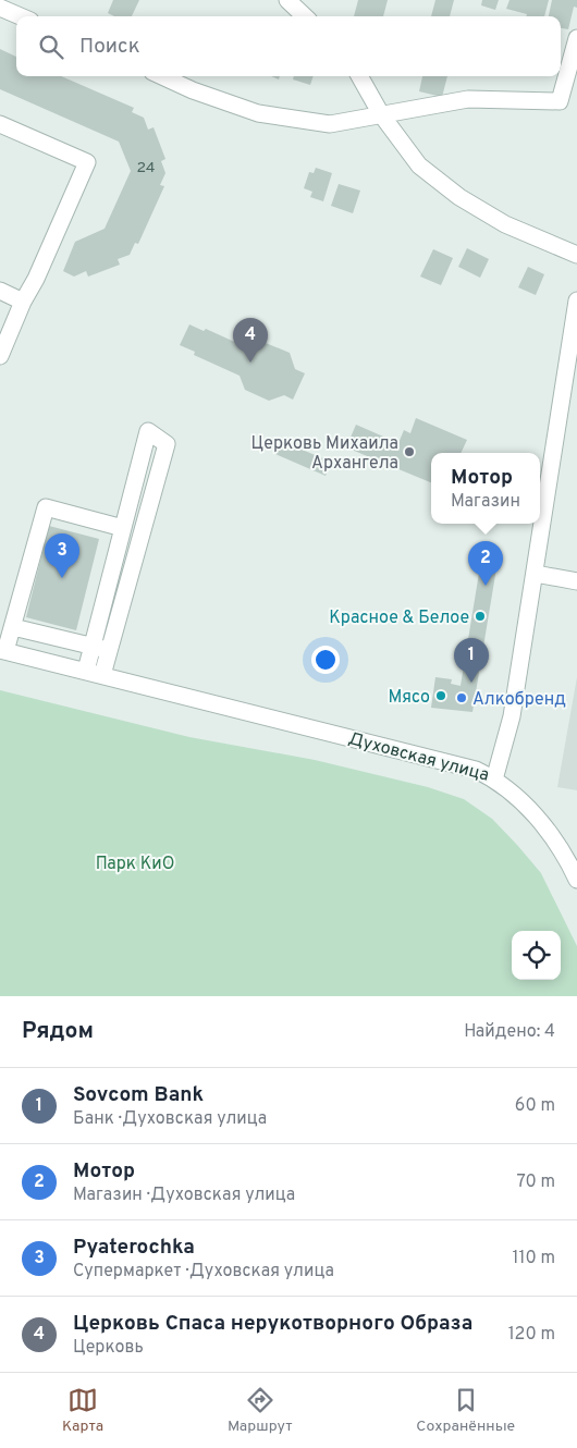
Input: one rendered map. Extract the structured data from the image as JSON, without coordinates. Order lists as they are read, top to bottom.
{
  "streets": {
    "street": ["Духовская улица"]
  },
  "parks": ["Парк КиО"],
  "places": [
    "Церковь Михаила Архангела",
    "Красное & Белое",
    "Мясо",
    "Алкобренд"
  ],
  "house_numbers": ["24"],
  "page": {
    "search": "Поиск",
    "pins": [
      "4",
      "3",
      "2",
      "1"
    ],
    "popup": ["Мотор", "Магазин"],
    "heading": ["Рядом", "Найдено: 4"],
    "list": [
      {
        "mark": "1",
        "name": "Sovcom Bank",
        "note": "Банк · Духовская улица",
        "value": "60 m"
      },
      {
        "mark": "2",
        "name": "Мотор",
        "note": "Магазин · Духовская улица",
        "value": "70 m"
      },
      {
        "mark": "3",
        "name": "Pyaterochka",
        "note": "Супермаркет · Духовская улица",
        "value": "110 m"
      },
      {
        "mark": "4",
        "name": "Церковь Спаса нерукотворного Образа",
        "note": "Церковь",
        "value": "120 m"
      }
    ],
    "nav": ["Карта", "Маршрут", "Сохранённые"]
  }
}
